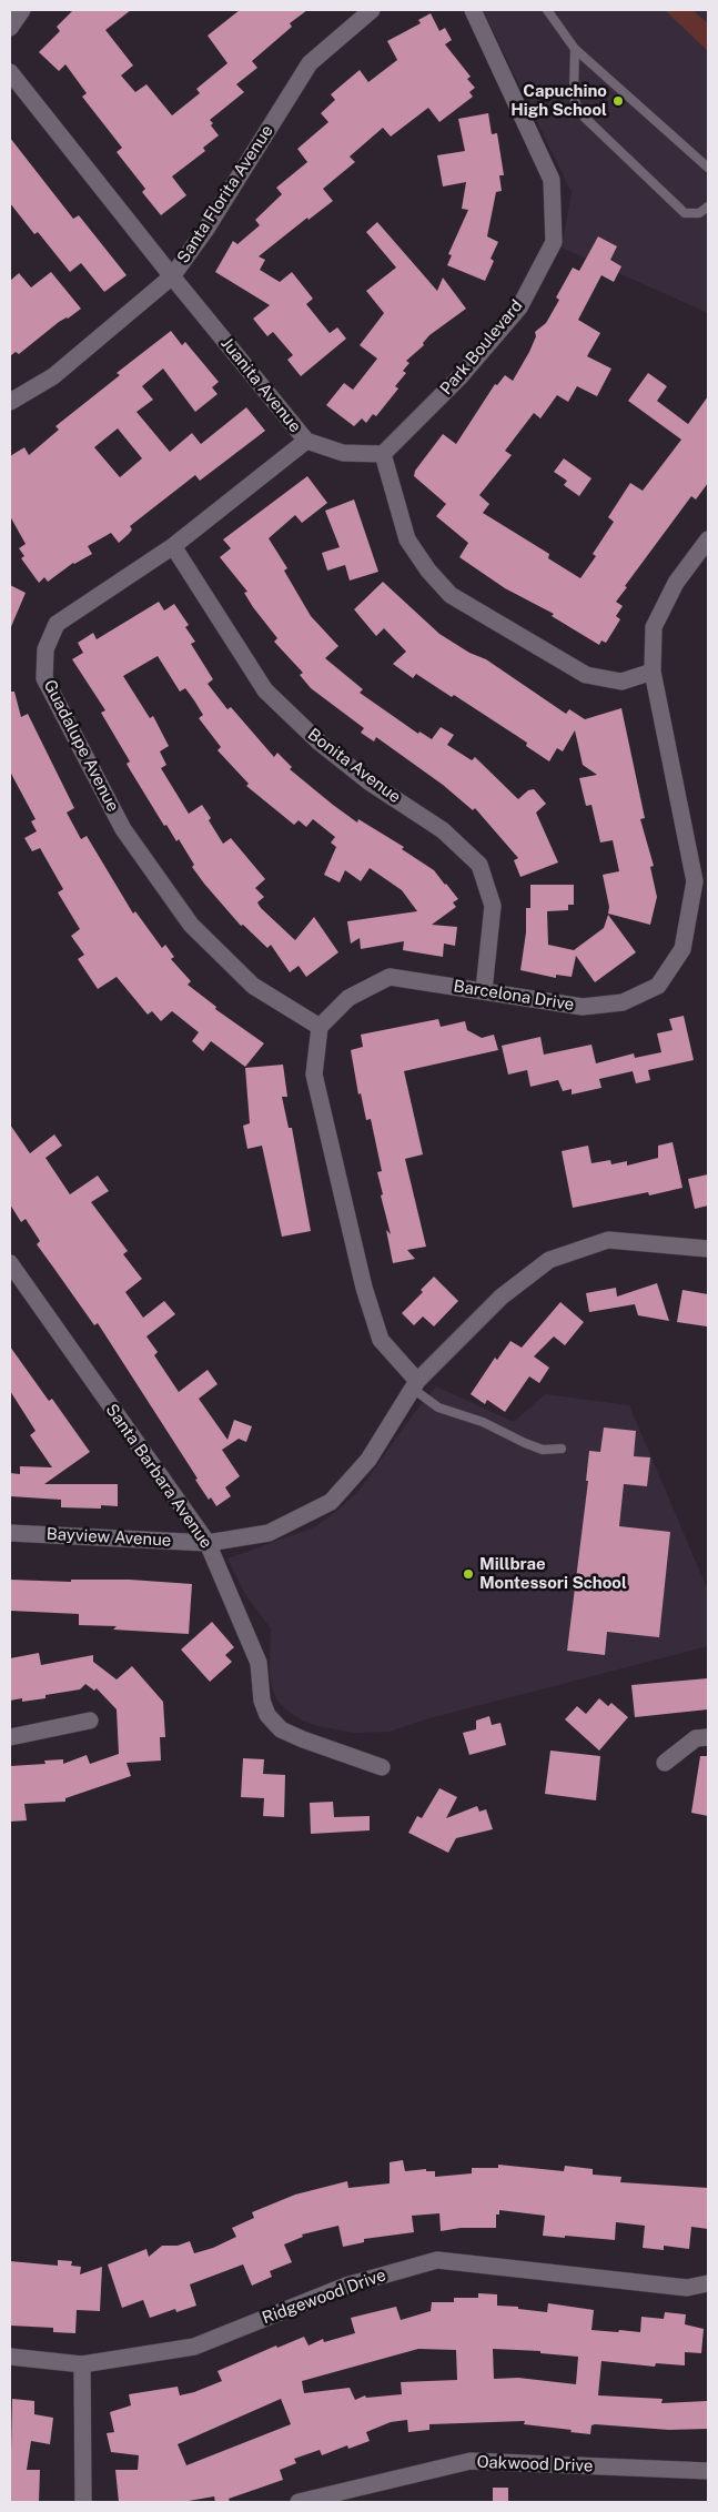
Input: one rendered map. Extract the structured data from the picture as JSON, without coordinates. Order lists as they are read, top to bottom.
{
  "streets": {
    "street": [
      "Santa Florita Avenue",
      "Park Boulevard",
      "Juanita Avenue",
      "Guadalupe Avenue",
      "Bonita Avenue",
      "Barcelona Drive",
      "Santa Barbara Avenue",
      "Bayview Avenue",
      "Ridgewood Drive",
      "Oakwood Drive"
    ]
  },
  "crossings": [
    ["Santa Florita Avenue", "Juanita Avenue"],
    ["Park Boulevard", "Juanita Avenue"],
    ["Juanita Avenue", "Guadalupe Avenue"],
    ["Guadalupe Avenue", "Bonita Avenue"],
    ["Guadalupe Avenue", "Barcelona Drive"],
    ["Bonita Avenue", "Barcelona Drive"],
    ["Santa Barbara Avenue", "Bayview Avenue"]
  ],
  "places": ["Capuchino High School", "Millbrae Montessori School"]
}
